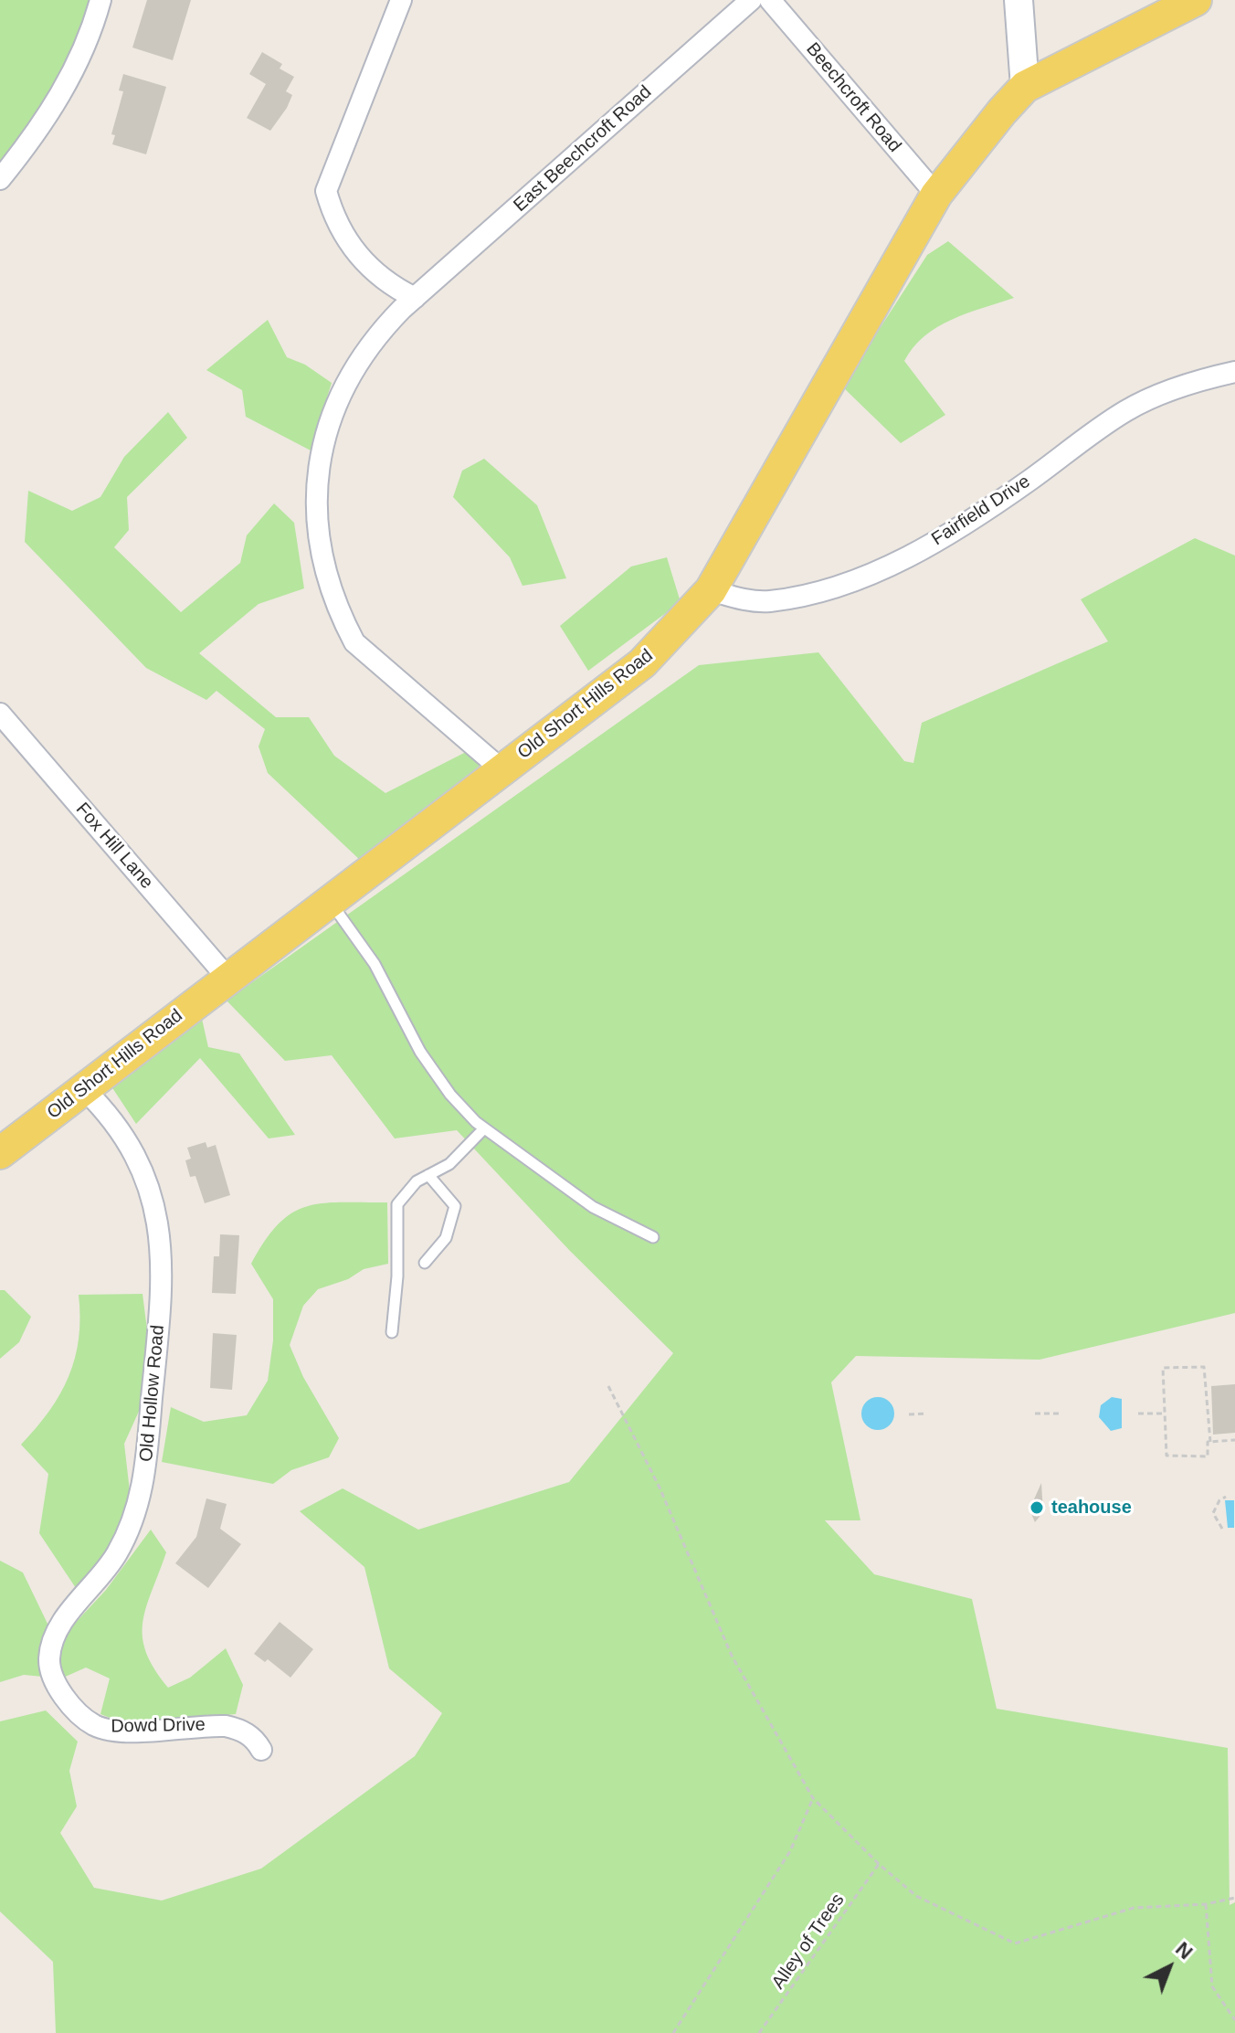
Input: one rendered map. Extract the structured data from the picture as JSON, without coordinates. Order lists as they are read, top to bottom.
{
  "streets": {
    "main road": ["Old Short Hills Road"],
    "street": [
      "Beechcroft Road",
      "East Beechcroft Road",
      "Fairfield Drive",
      "Fox Hill Lane",
      "Old Hollow Road",
      "Dowd Drive"
    ],
    "path": ["Alley of Trees"]
  },
  "crossings": [
    ["Beechcroft Road", "Old Short Hills Road"],
    ["East Beechcroft Road", "Old Short Hills Road"],
    ["Fairfield Drive", "Old Short Hills Road"],
    ["Old Short Hills Road", "Fox Hill Lane"],
    ["Old Short Hills Road", "Old Hollow Road"],
    ["Old Hollow Road", "Dowd Drive"]
  ],
  "places": ["teahouse"],
  "north": "top right"
}
